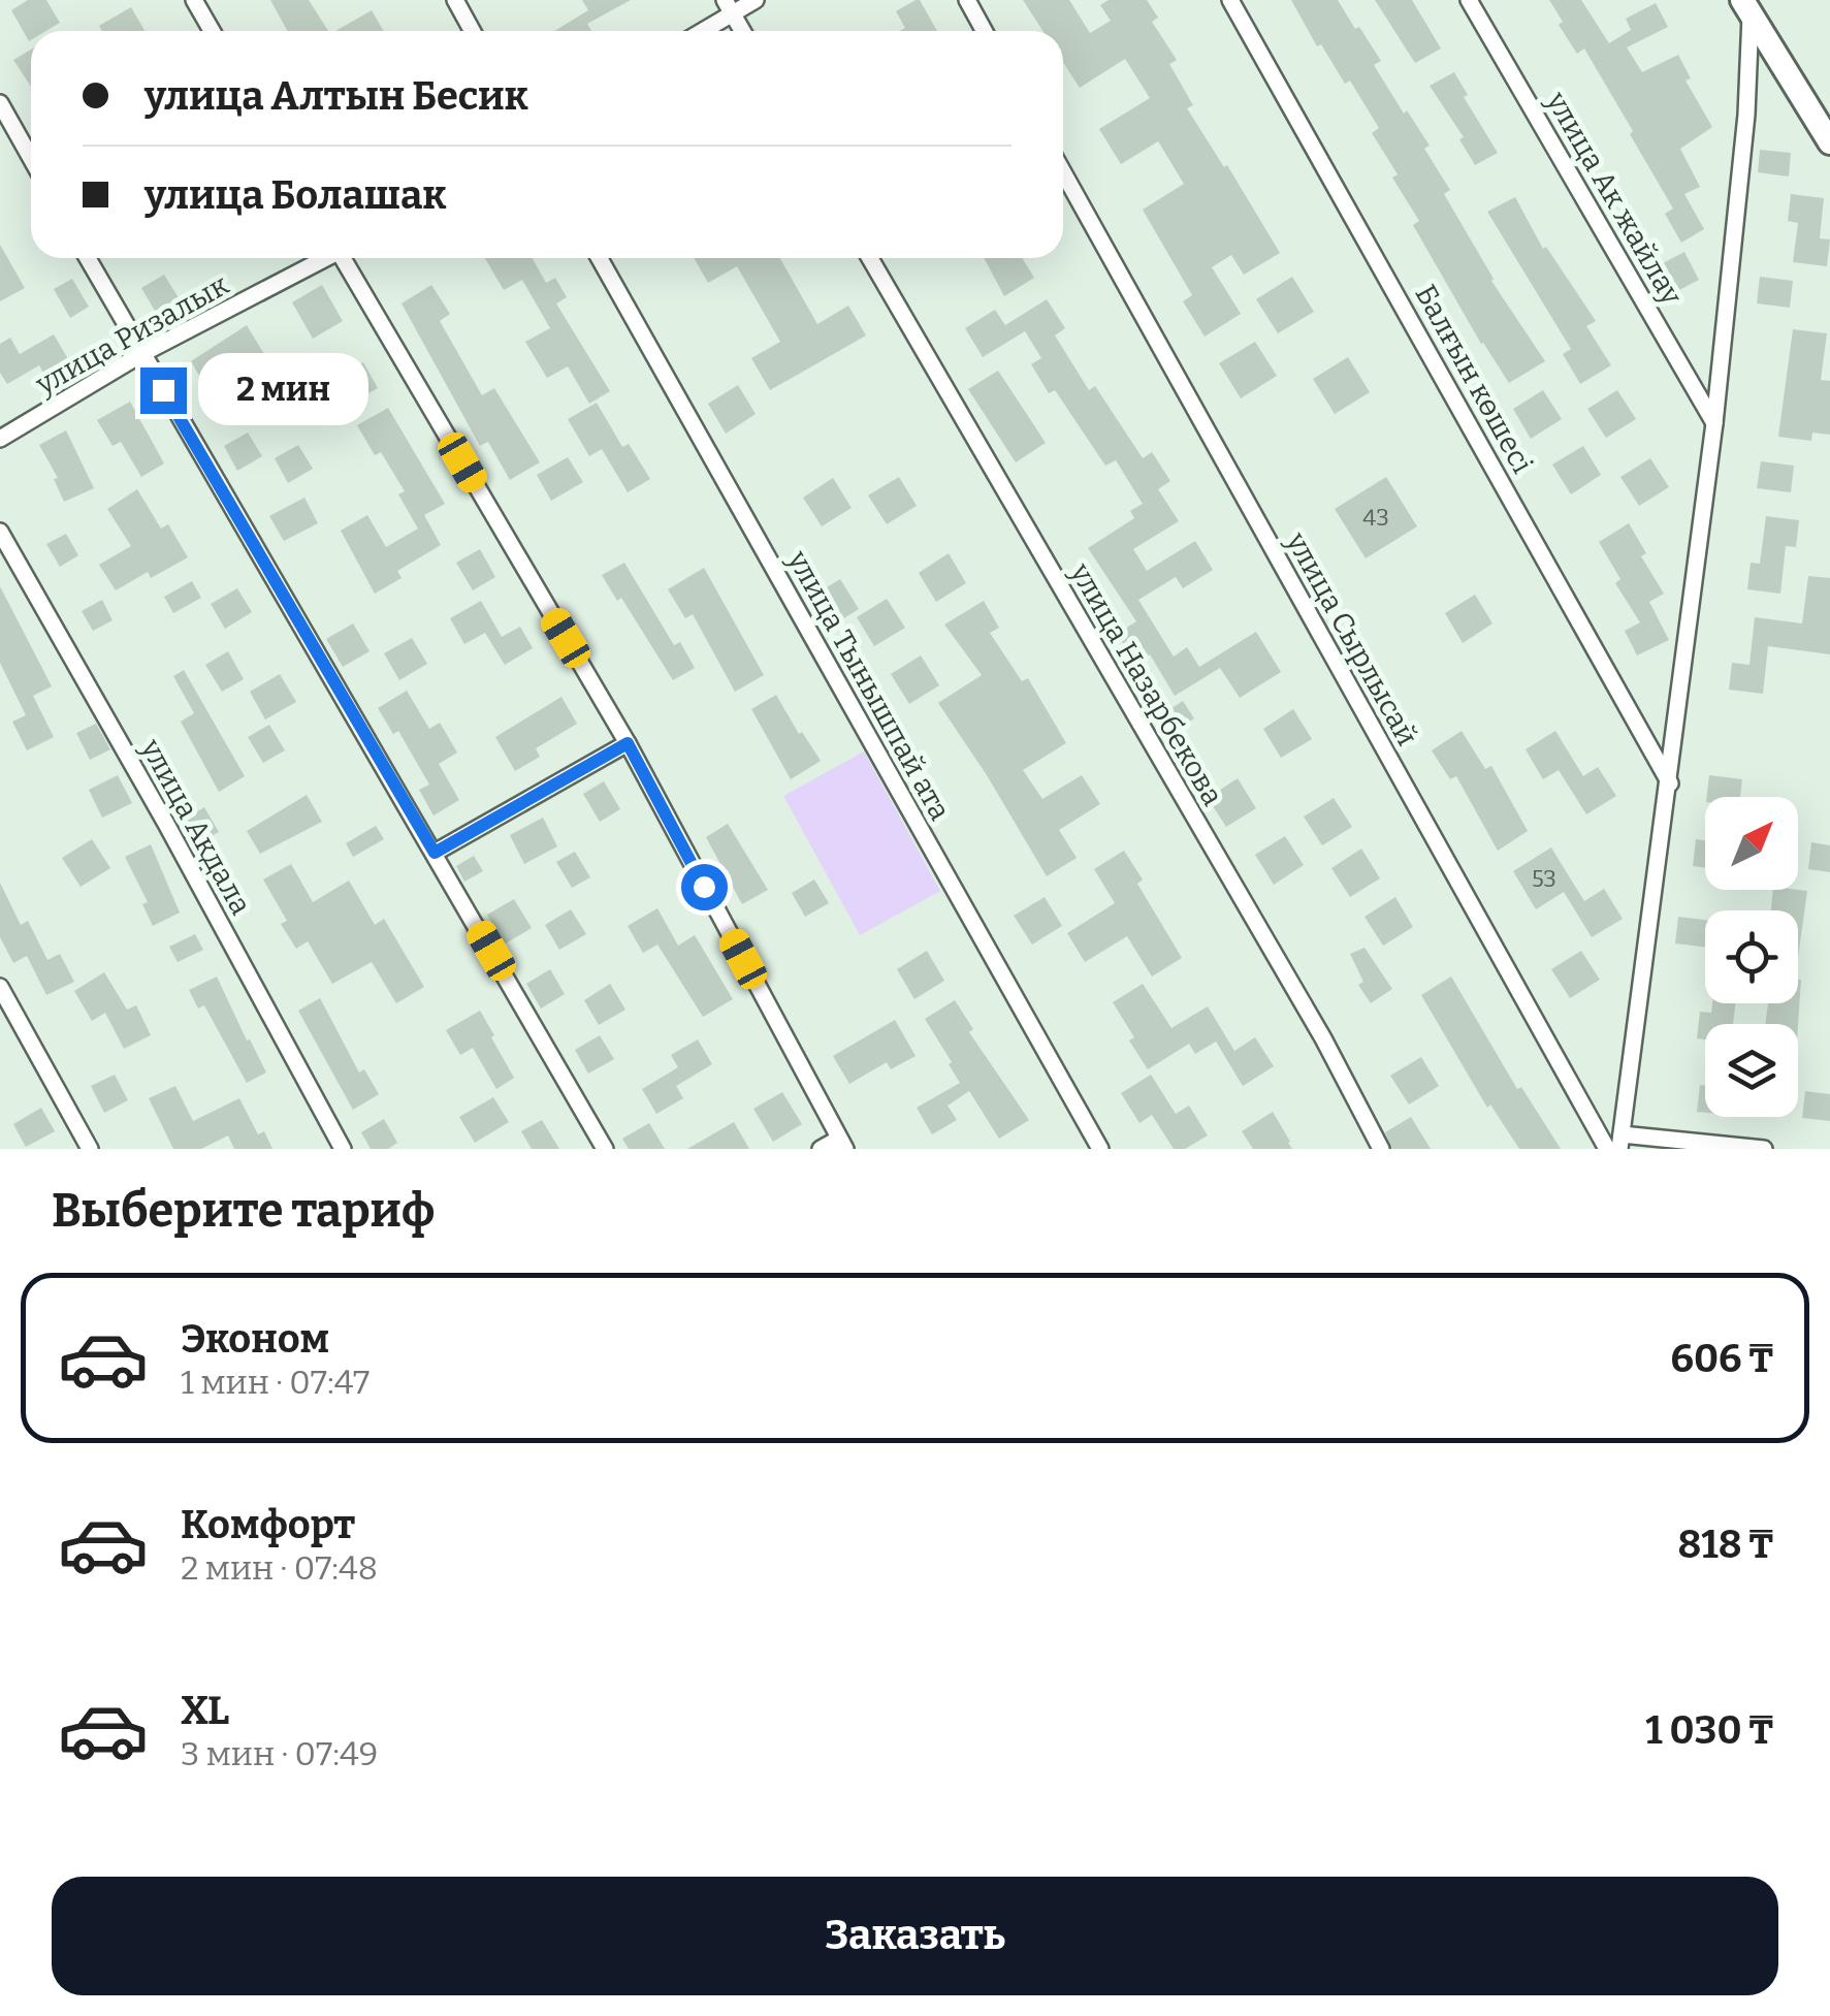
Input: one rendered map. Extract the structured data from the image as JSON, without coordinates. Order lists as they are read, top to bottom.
{
  "streets": {
    "street": [
      "улица Ак жайлау",
      "улица Ризалык",
      "Балғын көшесі",
      "улица Сырлысай",
      "улица Назарбекова",
      "улица Тынышпай ата",
      "улица Акдала"
    ]
  },
  "house_numbers": ["43", "53"],
  "north": "top right",
  "page": {
    "banner": ["улица Алтын Бесик", "улица Болашак"],
    "bubble": "2 мин",
    "heading": "Выберите тариф",
    "list": [
      {
        "name": "Эконом",
        "note": "1 мин · 07:47",
        "value": "606 ₸"
      },
      {
        "name": "Комфорт",
        "note": "2 мин · 07:48",
        "value": "818 ₸"
      },
      {
        "name": "XL",
        "note": "3 мин · 07:49",
        "value": "1 030 ₸"
      }
    ],
    "buttons": "Заказать"
  }
}
